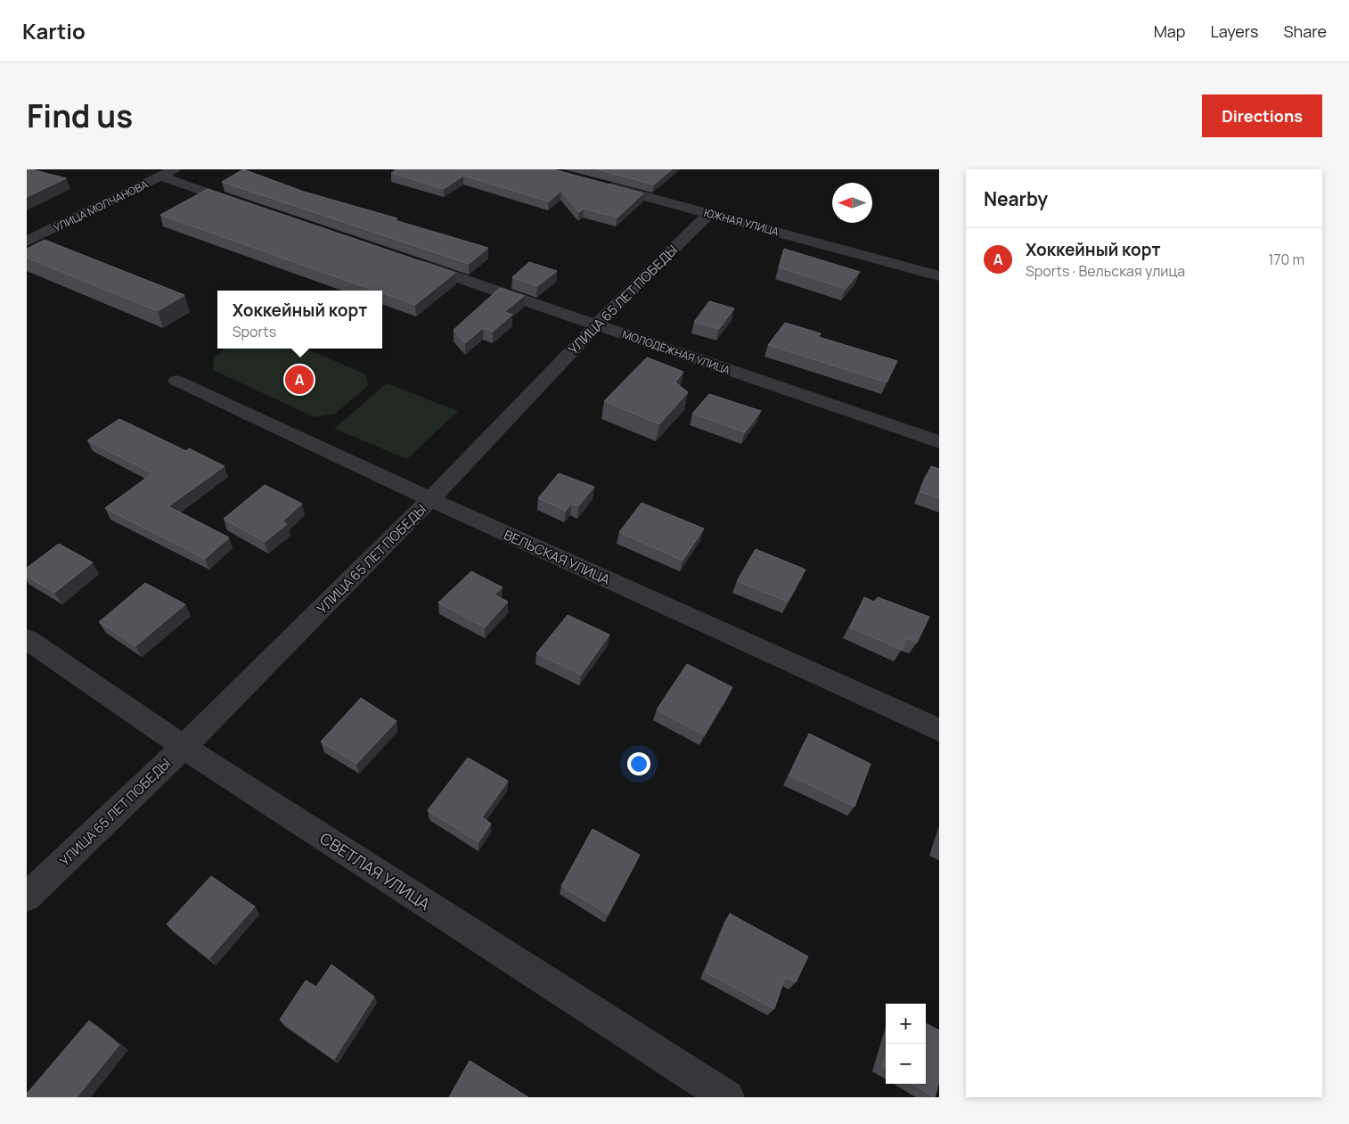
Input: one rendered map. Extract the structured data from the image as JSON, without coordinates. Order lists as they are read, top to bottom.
{
  "streets": {
    "street": [
      "УЛИЦА МОЛЧАНОВА",
      "ЮЖНАЯ УЛИЦА",
      "УЛИЦА 65 ЛЕТ ПОБЕДЫ",
      "МОЛОДЁЖНАЯ УЛИЦА",
      "ВЕЛЬСКАЯ УЛИЦА",
      "СВЕТЛАЯ УЛИЦА"
    ]
  },
  "crossings": [
    ["ЮЖНАЯ УЛИЦА", "УЛИЦА 65 ЛЕТ ПОБЕДЫ"],
    ["УЛИЦА 65 ЛЕТ ПОБЕДЫ", "МОЛОДЁЖНАЯ УЛИЦА"],
    ["УЛИЦА 65 ЛЕТ ПОБЕДЫ", "ВЕЛЬСКАЯ УЛИЦА"],
    ["УЛИЦА 65 ЛЕТ ПОБЕДЫ", "СВЕТЛАЯ УЛИЦА"]
  ],
  "north": "left",
  "page": {
    "header": "Kartio",
    "nav": ["Map", "Layers", "Share"],
    "title": "Find us",
    "buttons": "Directions",
    "heading": "Nearby",
    "list": [
      {
        "mark": "A",
        "name": "Хоккейный корт",
        "note": "Sports · Вельская улица",
        "value": "170 m"
      }
    ],
    "popup": ["Хоккейный корт", "Sports"],
    "pins": "A",
    "map_buttons": ["+", "−"]
  }
}
